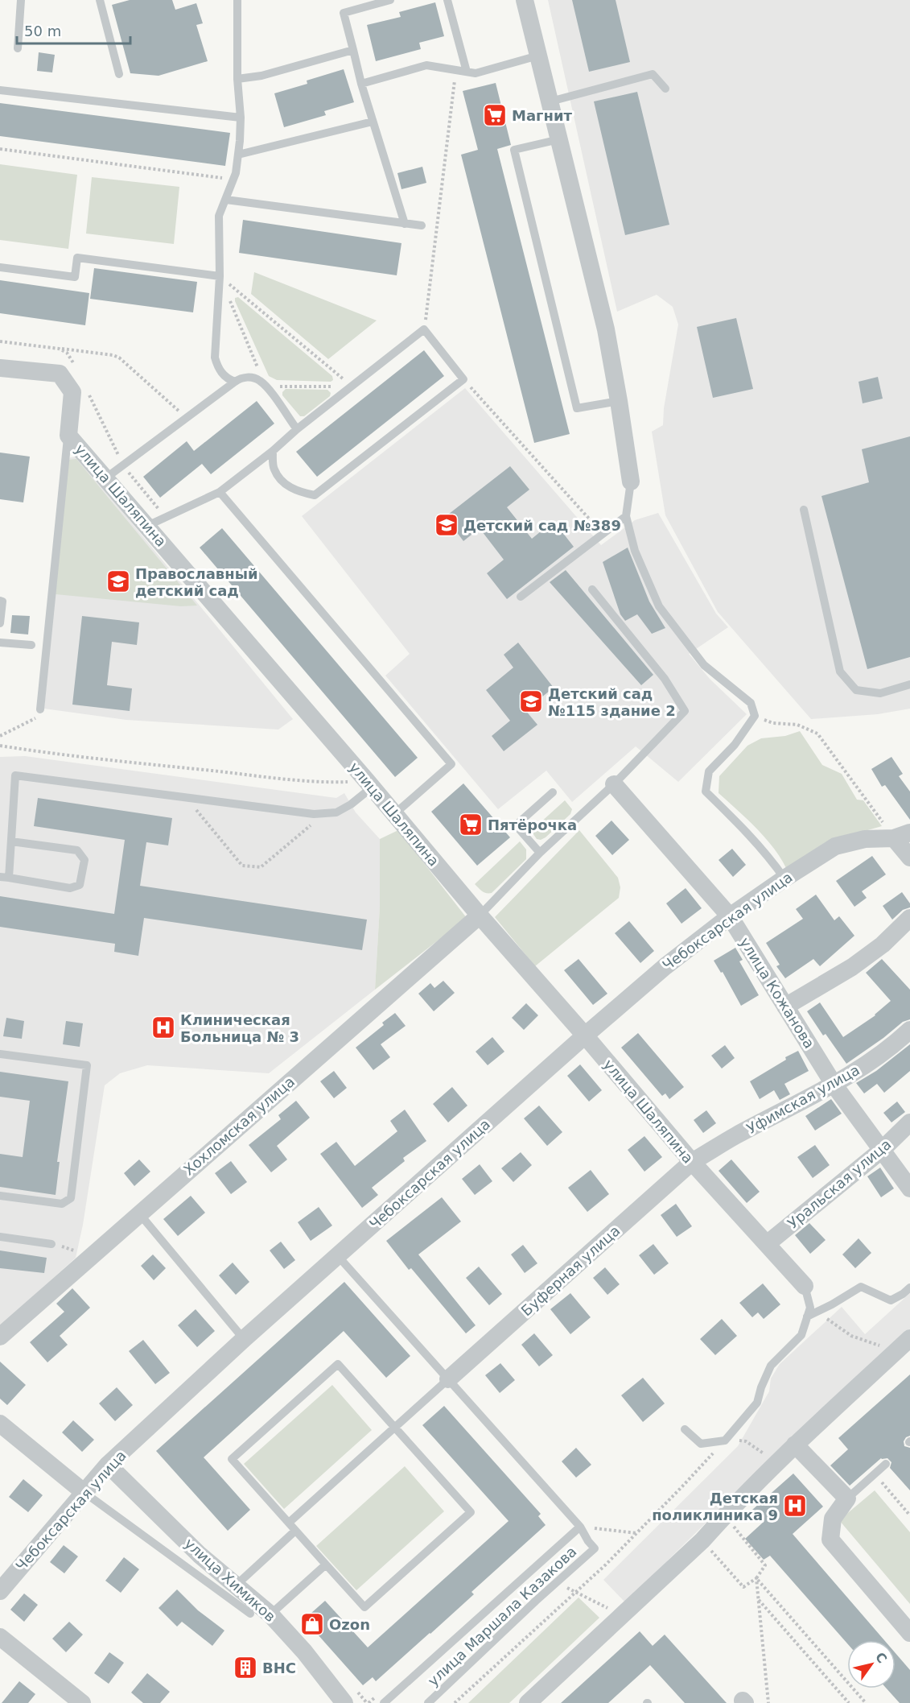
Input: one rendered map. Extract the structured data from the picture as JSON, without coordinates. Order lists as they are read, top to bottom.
{
  "streets": {
    "street": [
      "улица Шаляпина",
      "Чебоксарская улица",
      "улица Кожанова",
      "Уфимская улица",
      "Хохломская улица",
      "Уральская улица",
      "Буферная улица",
      "улица Химиков"
    ],
    "lane": ["улица Маршала Казакова"]
  },
  "crossings": [
    ["улица Шаляпина", "Чебоксарская улица"],
    ["улица Шаляпина", "Уфимская улица"],
    ["улица Шаляпина", "Хохломская улица"],
    ["улица Шаляпина", "Уральская улица"],
    ["улица Шаляпина", "Буферная улица"],
    ["Чебоксарская улица", "улица Кожанова"],
    ["Чебоксарская улица", "улица Химиков"],
    ["улица Кожанова", "Уфимская улица"],
    ["улица Кожанова", "Уральская улица"],
    ["Уфимская улица", "Буферная улица"]
  ],
  "places": {
    "supermarket": ["Магнит", "Пятёрочка"],
    "school or university": ["Детский сад №389", "Православный детский сад", "Детский сад №115 здание 2"],
    "hospital": ["Клиническая Больница № 3", "Детская поликлиника 9"],
    "shop": ["Ozon"],
    "building": ["ВНС"]
  },
  "scale_bar": "50 m",
  "north": "top right"
}
